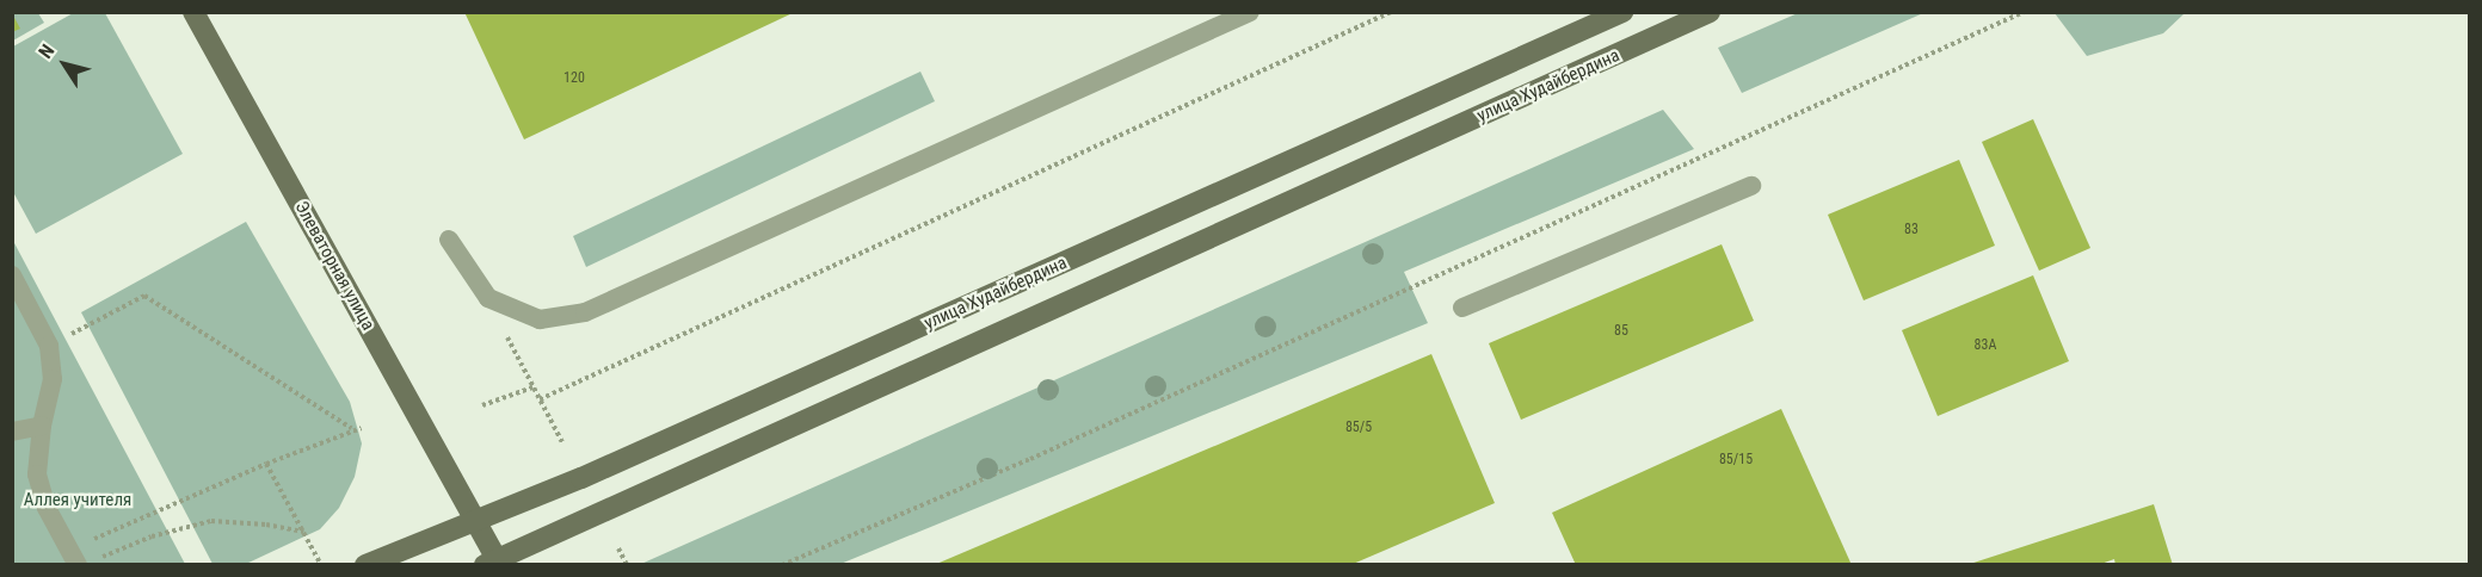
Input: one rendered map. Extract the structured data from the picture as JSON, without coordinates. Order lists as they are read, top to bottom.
{
  "streets": {
    "main road": ["улица Худайбердина", "Элеваторная улица"]
  },
  "crossings": [
    ["улица Худайбердина", "Элеваторная улица"]
  ],
  "parks": ["Аллея учителя"],
  "house_numbers": [
    "120",
    "83",
    "85",
    "83А",
    "85/5",
    "85/15"
  ],
  "north": "top left"
}
